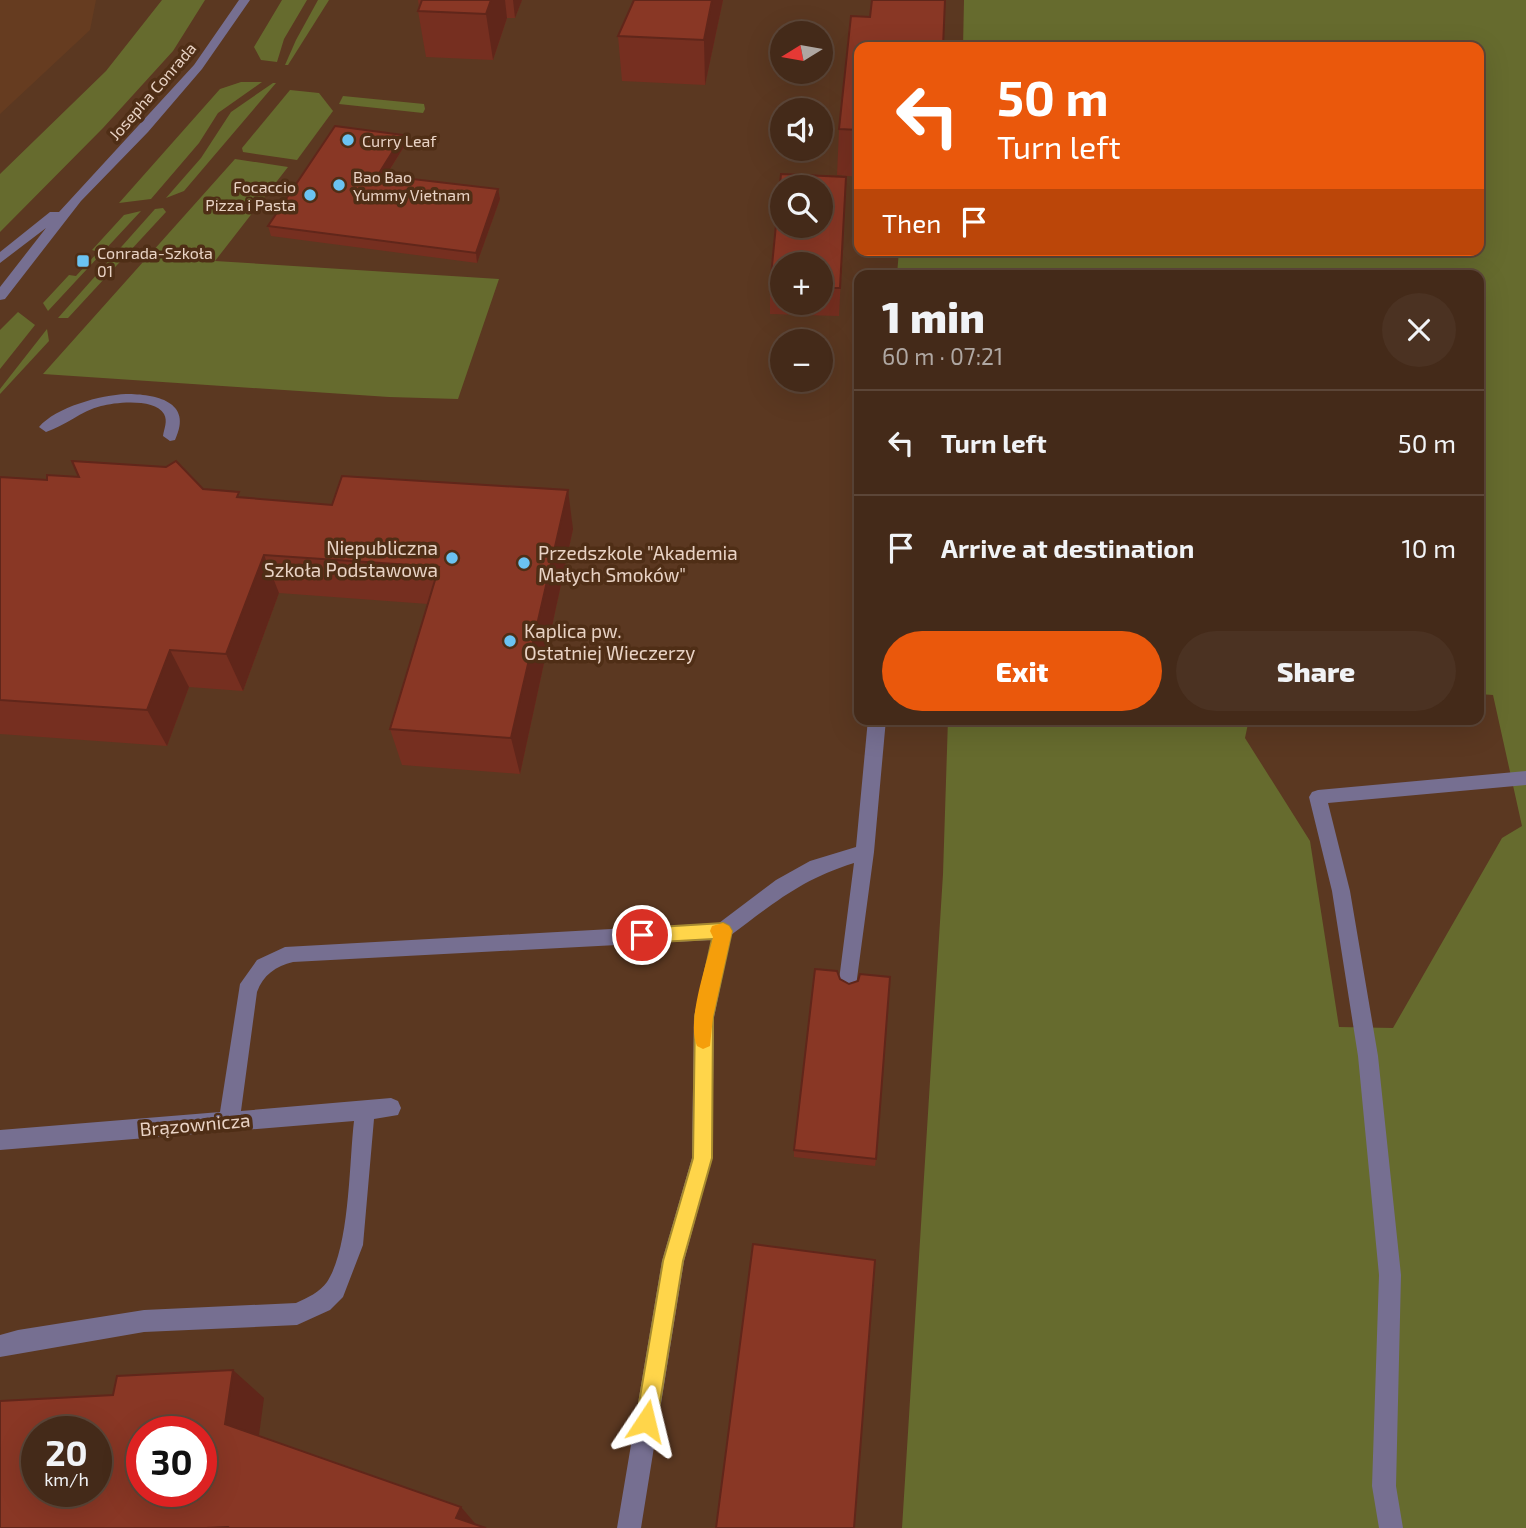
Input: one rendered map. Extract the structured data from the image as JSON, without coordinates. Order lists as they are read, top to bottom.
{
  "streets": {
    "street": ["Josepha Conrada", "Brązownicza"]
  },
  "places": {
    "other": [
      "Curry Leaf",
      "Bao Bao Yummy Vietnam",
      "Focaccio Pizza i Pasta",
      "Niepubliczna Szkoła Podstawowa",
      "Przedszkole \"Akademia Małych Smoków\"",
      "Kaplica pw. Ostatniej Wieczerzy"
    ],
    "transit": ["Conrada-Szkoła 01"]
  },
  "north": "left",
  "page": {
    "map_buttons": ["+", "−"],
    "turn": ["50 m", "Turn left"],
    "then": "Then",
    "heading": ["1 min", "60 m · 07:21"],
    "list": [
      {
        "name": "Turn left",
        "value": "50 m"
      },
      {
        "name": "Arrive at destination",
        "value": "10 m"
      }
    ],
    "buttons": ["Exit", "Share"],
    "speed": "20 km/h",
    "limit": "30"
  }
}
